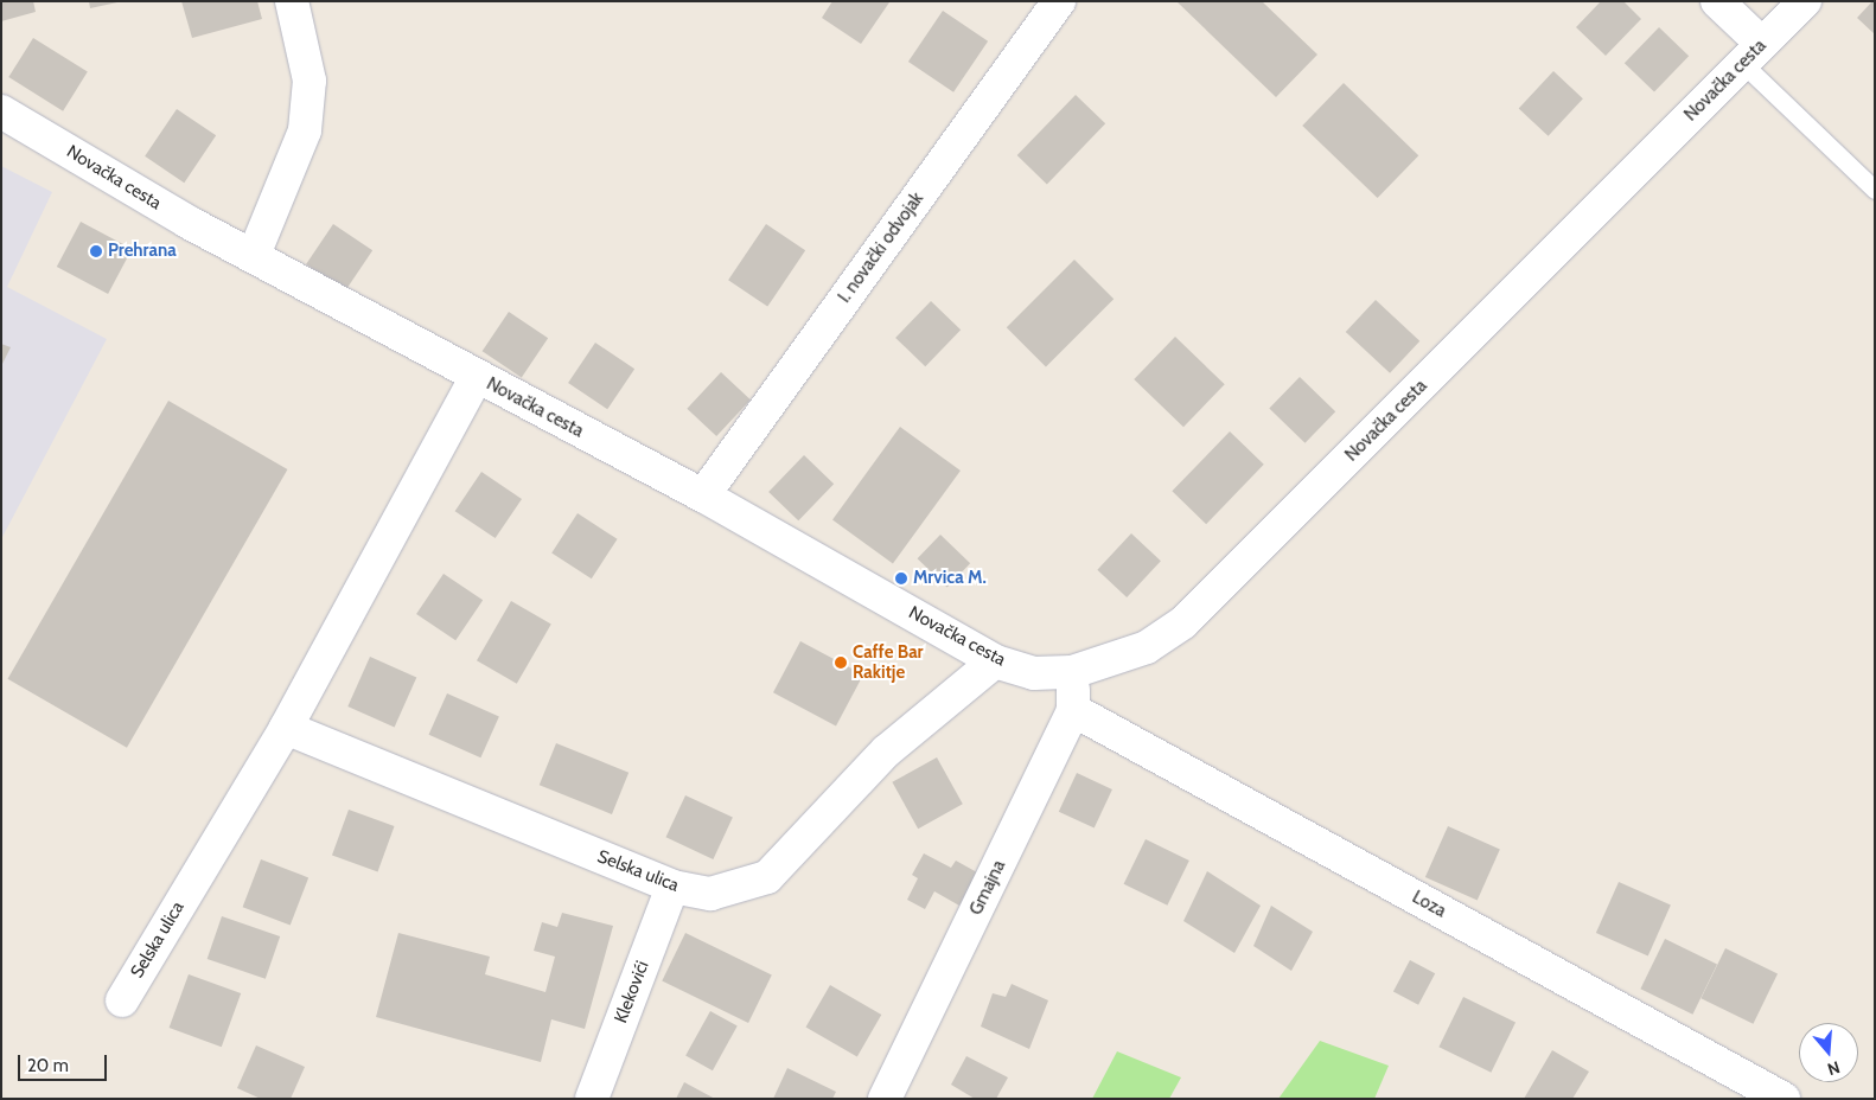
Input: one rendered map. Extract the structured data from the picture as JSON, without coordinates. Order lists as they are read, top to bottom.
{
  "streets": {
    "street": [
      "Novačka cesta",
      "I. novački odvojak",
      "Selska ulica",
      "Gmajna",
      "Loza",
      "Klekovići"
    ]
  },
  "crossings": [
    ["Novačka cesta", "I. novački odvojak"],
    ["Novačka cesta", "Selska ulica"],
    ["Novačka cesta", "Gmajna"],
    ["Selska ulica", "Klekovići"],
    ["Gmajna", "Loza"]
  ],
  "places": ["Prehrana", "Mrvica M.", "Caffe Bar Rakitje"],
  "scale_bar": "20 m",
  "north": "bottom"
}
